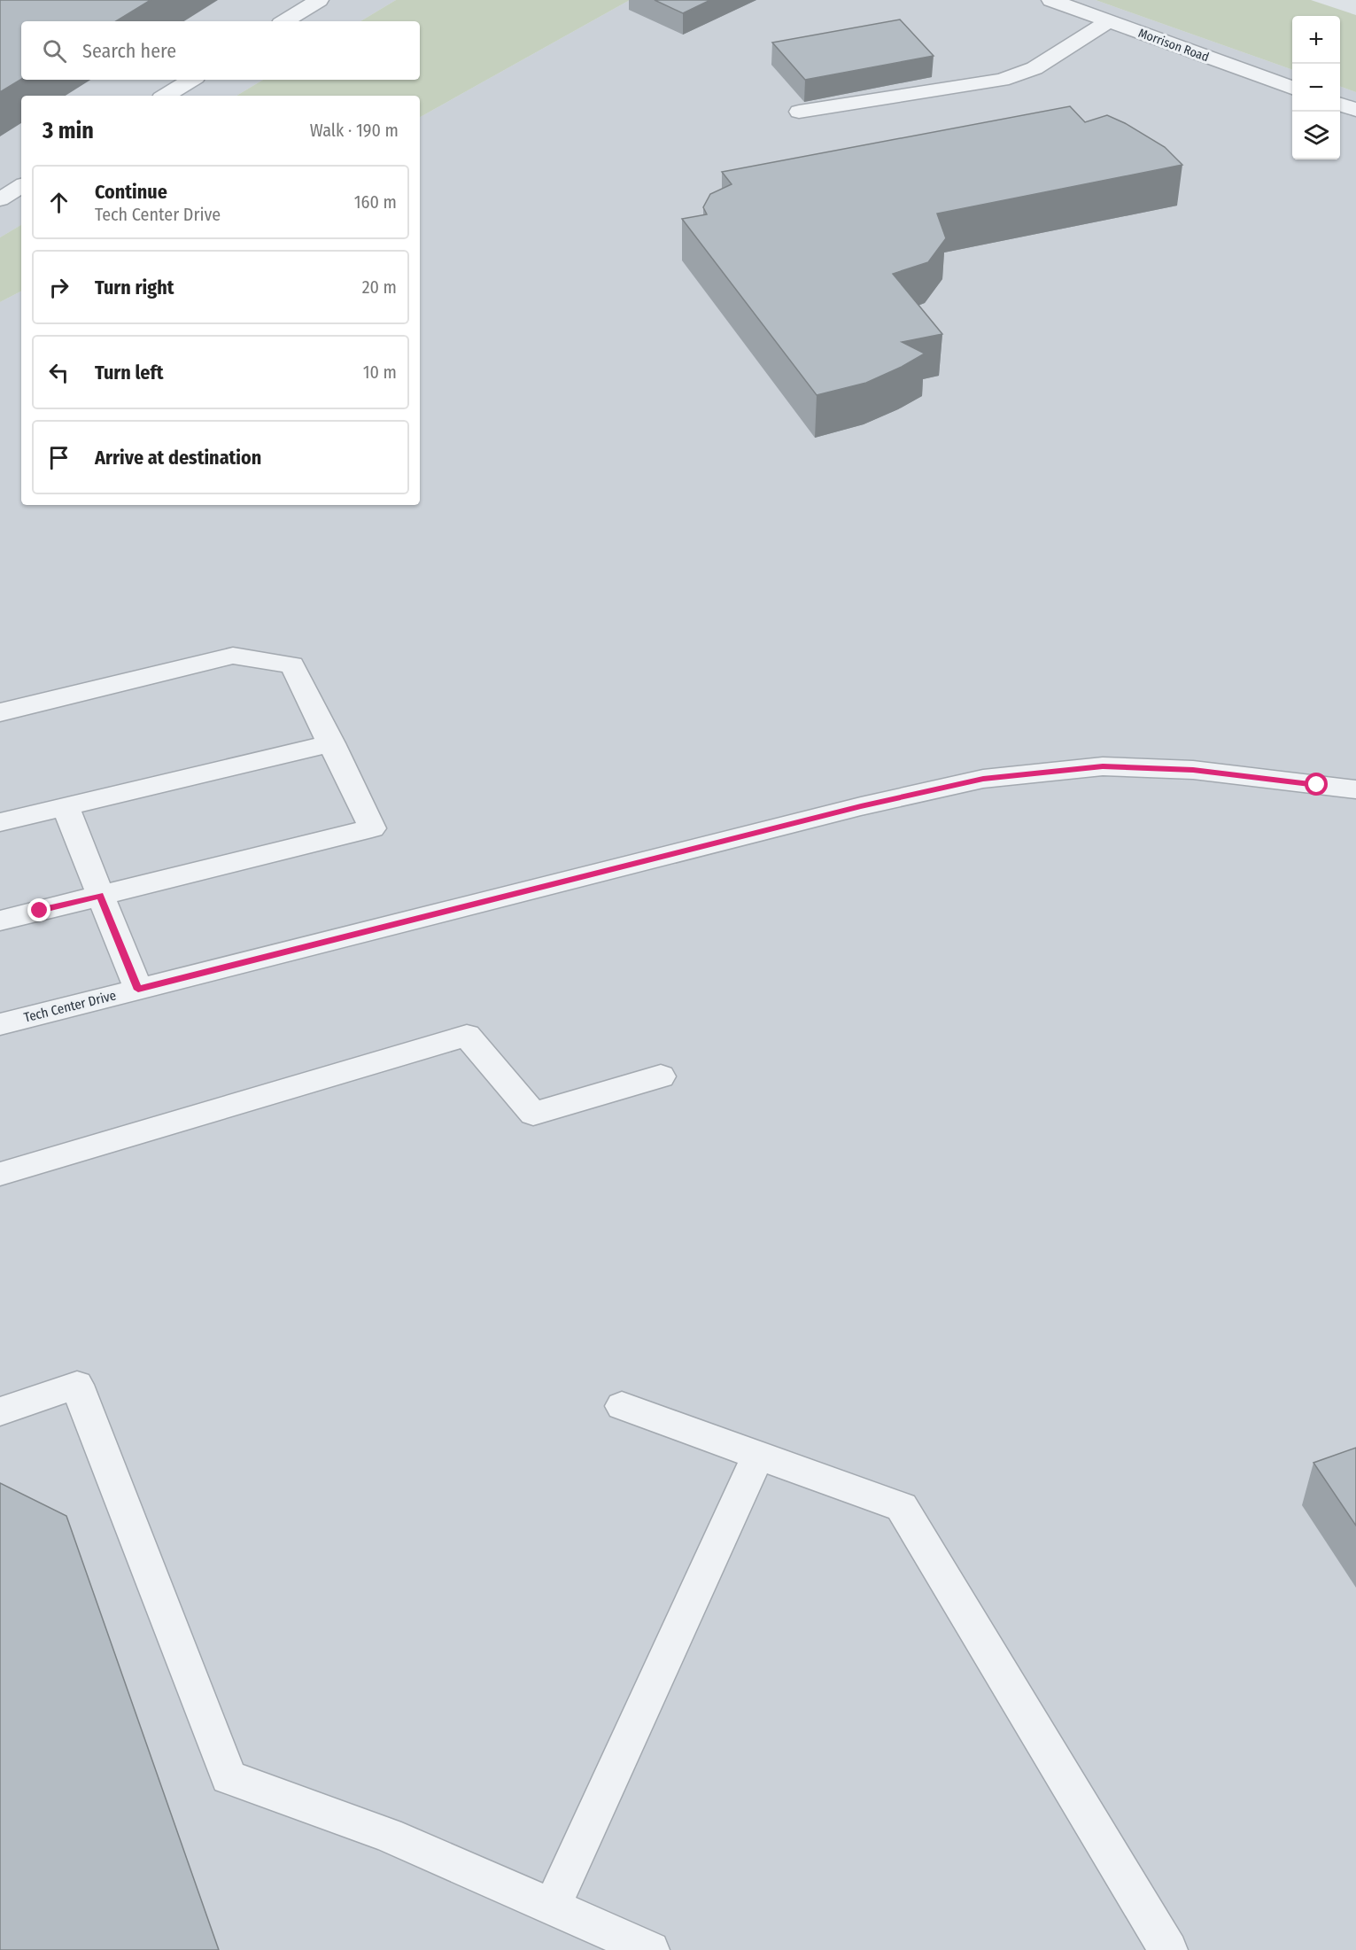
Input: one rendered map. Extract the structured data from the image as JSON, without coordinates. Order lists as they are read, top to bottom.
{
  "streets": {
    "street": ["Morrison Road", "Tech Center Drive"]
  },
  "page": {
    "map_buttons": ["+", "−"],
    "search": "Search here",
    "heading": ["3 min", "Walk · 190 m"],
    "list": [
      ["Continue", "Tech Center Drive", "160 m"],
      ["Turn right", "20 m"],
      ["Turn left", "10 m"],
      "Arrive at destination"
    ]
  }
}
